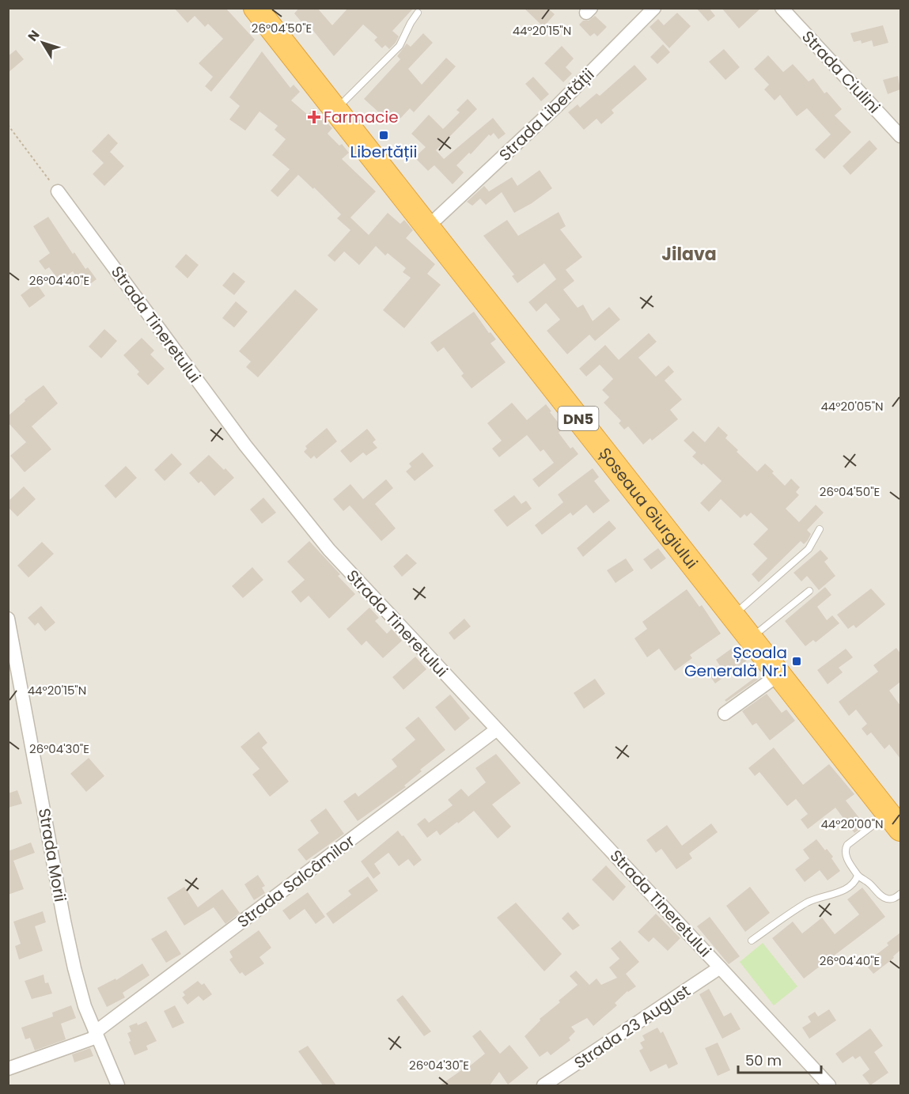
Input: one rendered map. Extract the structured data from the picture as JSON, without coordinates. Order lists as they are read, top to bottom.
{
  "streets": {
    "highway": ["DN5", "Șoseaua Giurgiului"],
    "street": [
      "Strada Ciulini",
      "Strada Libertății",
      "Strada Tineretului",
      "Strada Morii",
      "Strada Salcâmilor",
      "Strada 23 August"
    ]
  },
  "crossings": [
    ["Strada Libertății", "Șoseaua Giurgiului"],
    ["Strada Tineretului", "Strada Salcâmilor"],
    ["Strada Tineretului", "Strada 23 August"],
    ["Strada Morii", "Strada Salcâmilor"]
  ],
  "districts": ["Jilava"],
  "places": {
    "health": ["Farmacie"],
    "transit": ["Libertății", "Școala Generală Nr.1"]
  },
  "scale_bar": "50 m",
  "north": "top left",
  "coordinates": [
    "26°04'50\"E",
    "44°20'15\"N",
    "26°04'40\"E",
    "44°20'05\"N",
    "26°04'30\"E",
    "44°20'00\"N"
  ]
}
